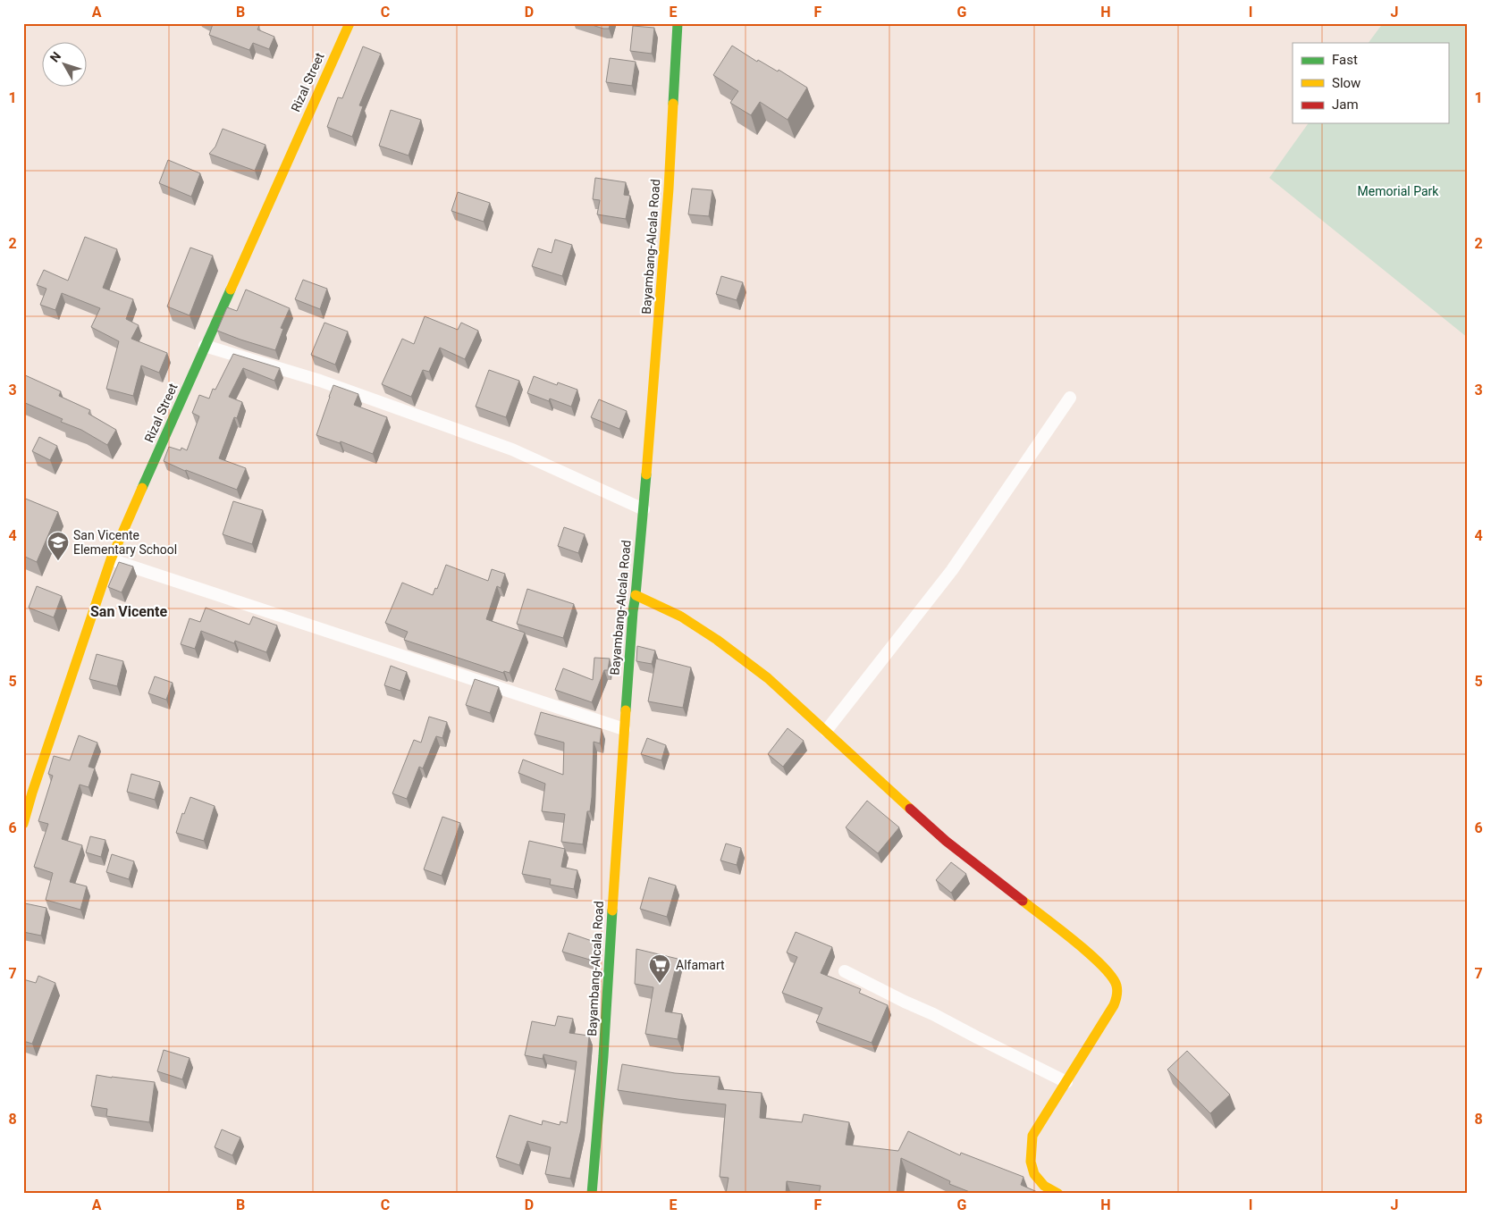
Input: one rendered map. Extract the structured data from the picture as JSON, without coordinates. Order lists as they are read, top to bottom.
{
  "streets": {
    "street": ["Rizal Street", "Bayambang-Alcala Road"]
  },
  "districts": ["San Vicente"],
  "parks": ["Memorial Park"],
  "places": {
    "school or university": ["San Vicente Elementary School"],
    "supermarket": ["Alfamart"]
  },
  "legend": ["Fast", "Slow", "Jam"],
  "north": "top left",
  "grid": {
    "columns": [
      "A",
      "B",
      "C",
      "D",
      "E",
      "F",
      "G",
      "H",
      "I",
      "J"
    ],
    "rows": [
      "1",
      "2",
      "3",
      "4",
      "5",
      "6",
      "7",
      "8"
    ]
  }
}
